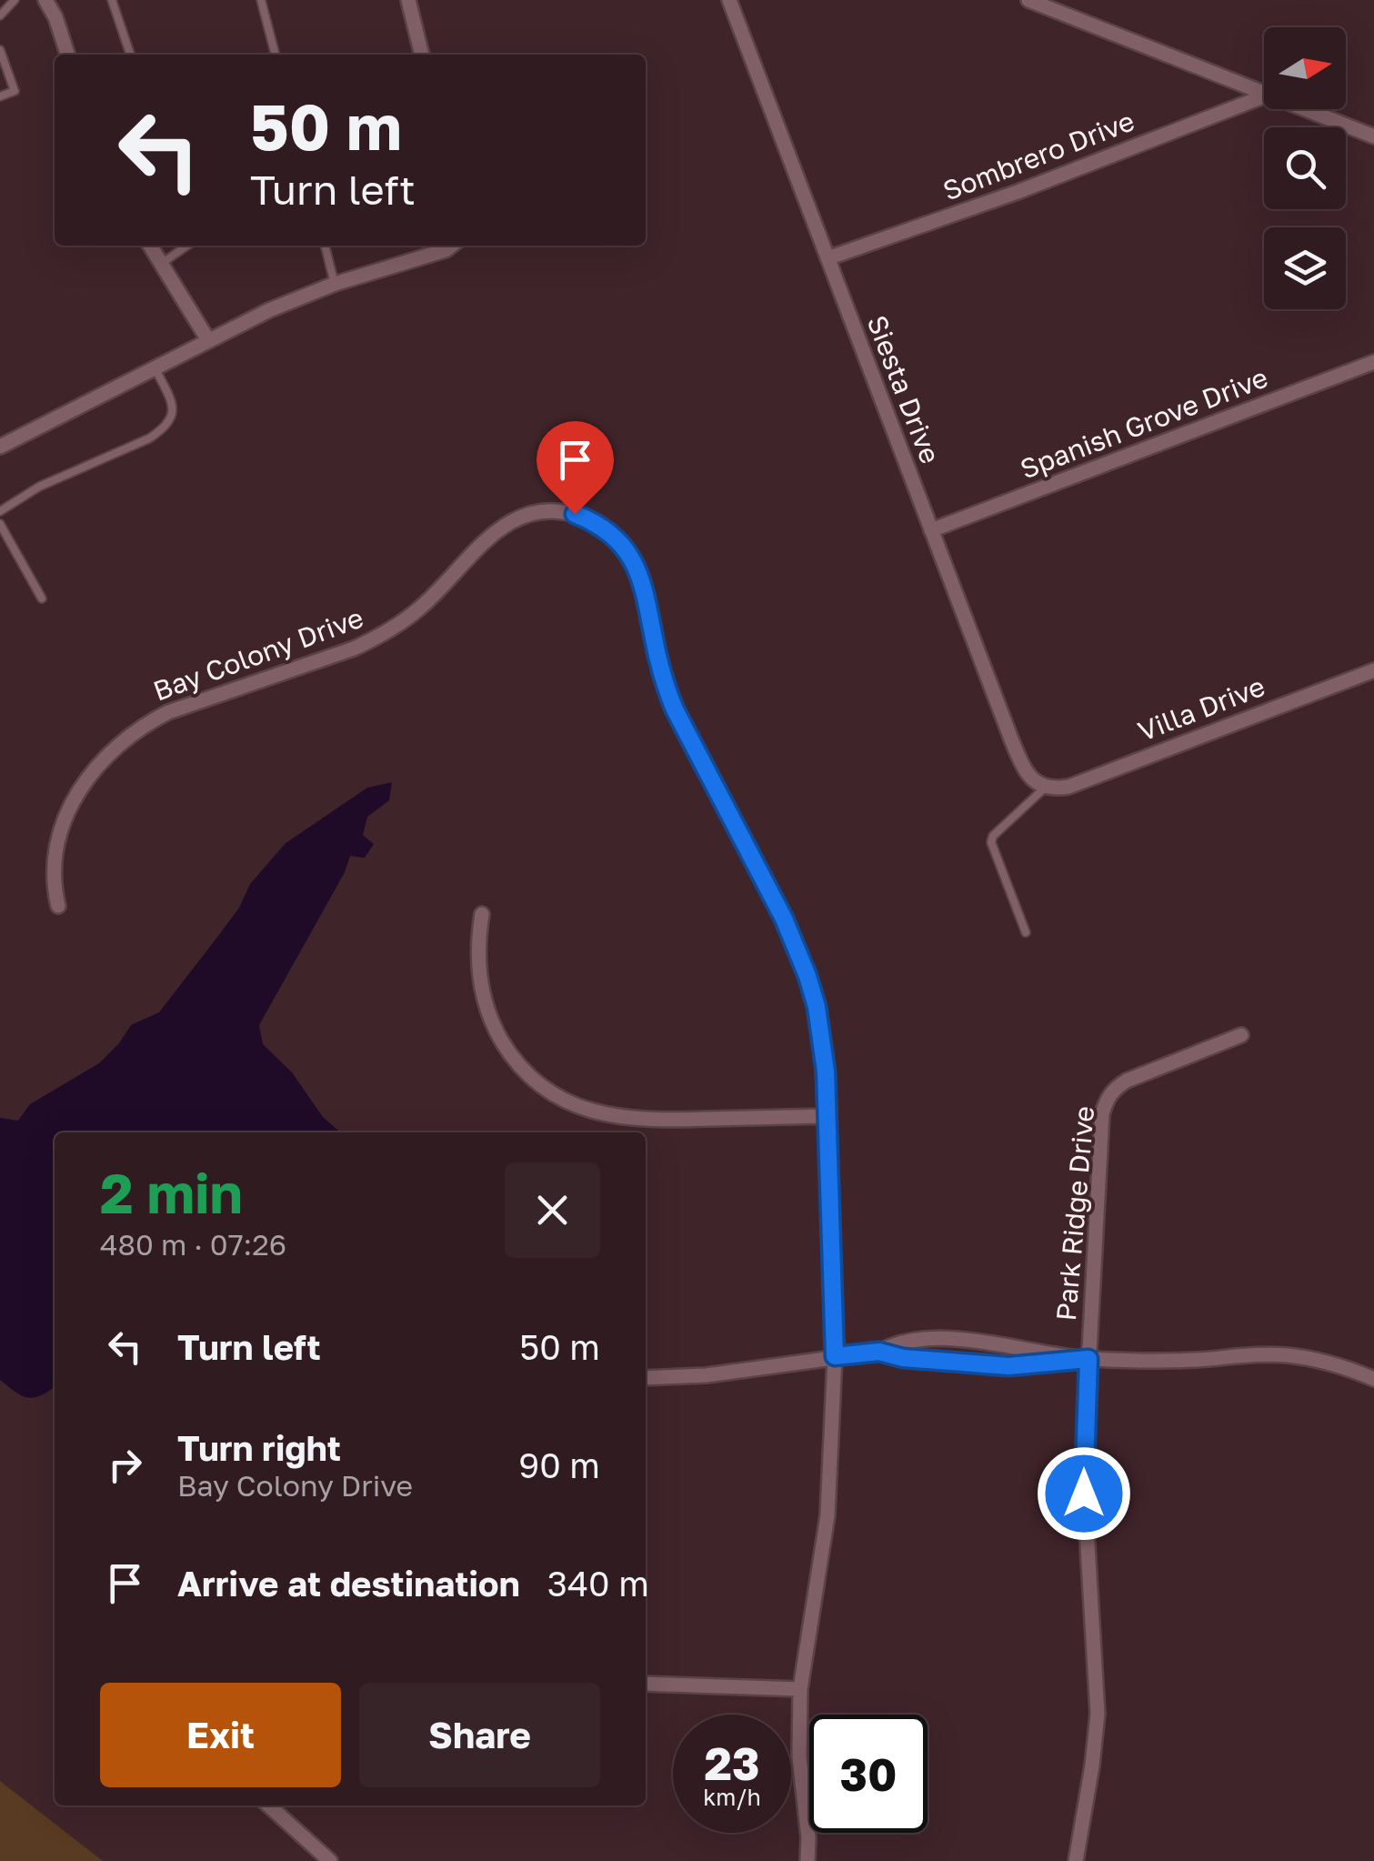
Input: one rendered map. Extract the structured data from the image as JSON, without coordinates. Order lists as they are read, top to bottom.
{
  "streets": {
    "street": [
      "Sombrero Drive",
      "Siesta Drive",
      "Spanish Grove Drive",
      "Bay Colony Drive",
      "Villa Drive",
      "Park Ridge Drive"
    ]
  },
  "crossings": [
    ["Sombrero Drive", "Siesta Drive"],
    ["Siesta Drive", "Spanish Grove Drive"],
    ["Siesta Drive", "Villa Drive"]
  ],
  "north": "right",
  "page": {
    "turn": ["50 m", "Turn left"],
    "heading": ["2 min", "480 m · 07:26"],
    "list": [
      {
        "name": "Turn left",
        "value": "50 m"
      },
      {
        "name": "Turn right",
        "note": "Bay Colony Drive",
        "value": "90 m"
      },
      {
        "name": "Arrive at destination",
        "value": "340 m"
      }
    ],
    "buttons": ["Exit", "Share"],
    "speed": "23 km/h",
    "limit": "30"
  }
}
